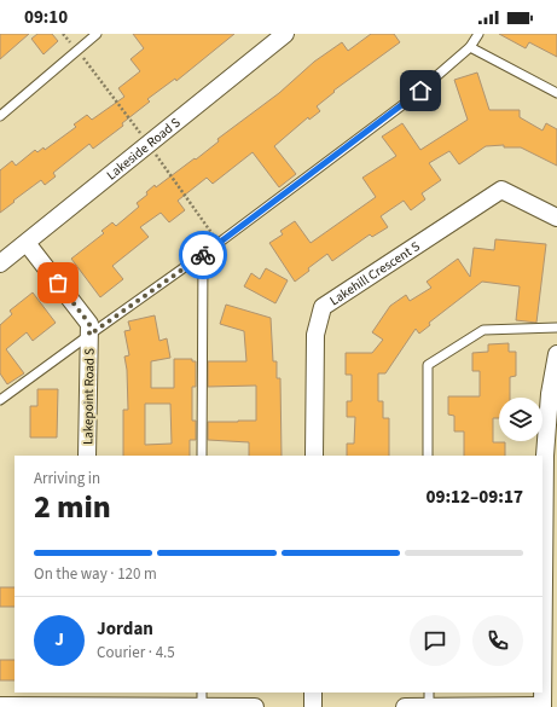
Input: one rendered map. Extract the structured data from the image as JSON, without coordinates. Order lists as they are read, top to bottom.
{
  "streets": {
    "street": ["Lakeside Road S", "Lakehill Crescent S", "Lakepoint Road S"]
  },
  "crossings": [
    ["Lakeside Road S", "Lakepoint Road S"]
  ],
  "page": {
    "status": "09:10",
    "heading": ["2 min", "Arriving in", "09:12–09:17"],
    "panel": ["Jordan", "Courier · 4.5"],
    "bar": "On the way · 120 m",
    "round": "J"
  }
}
